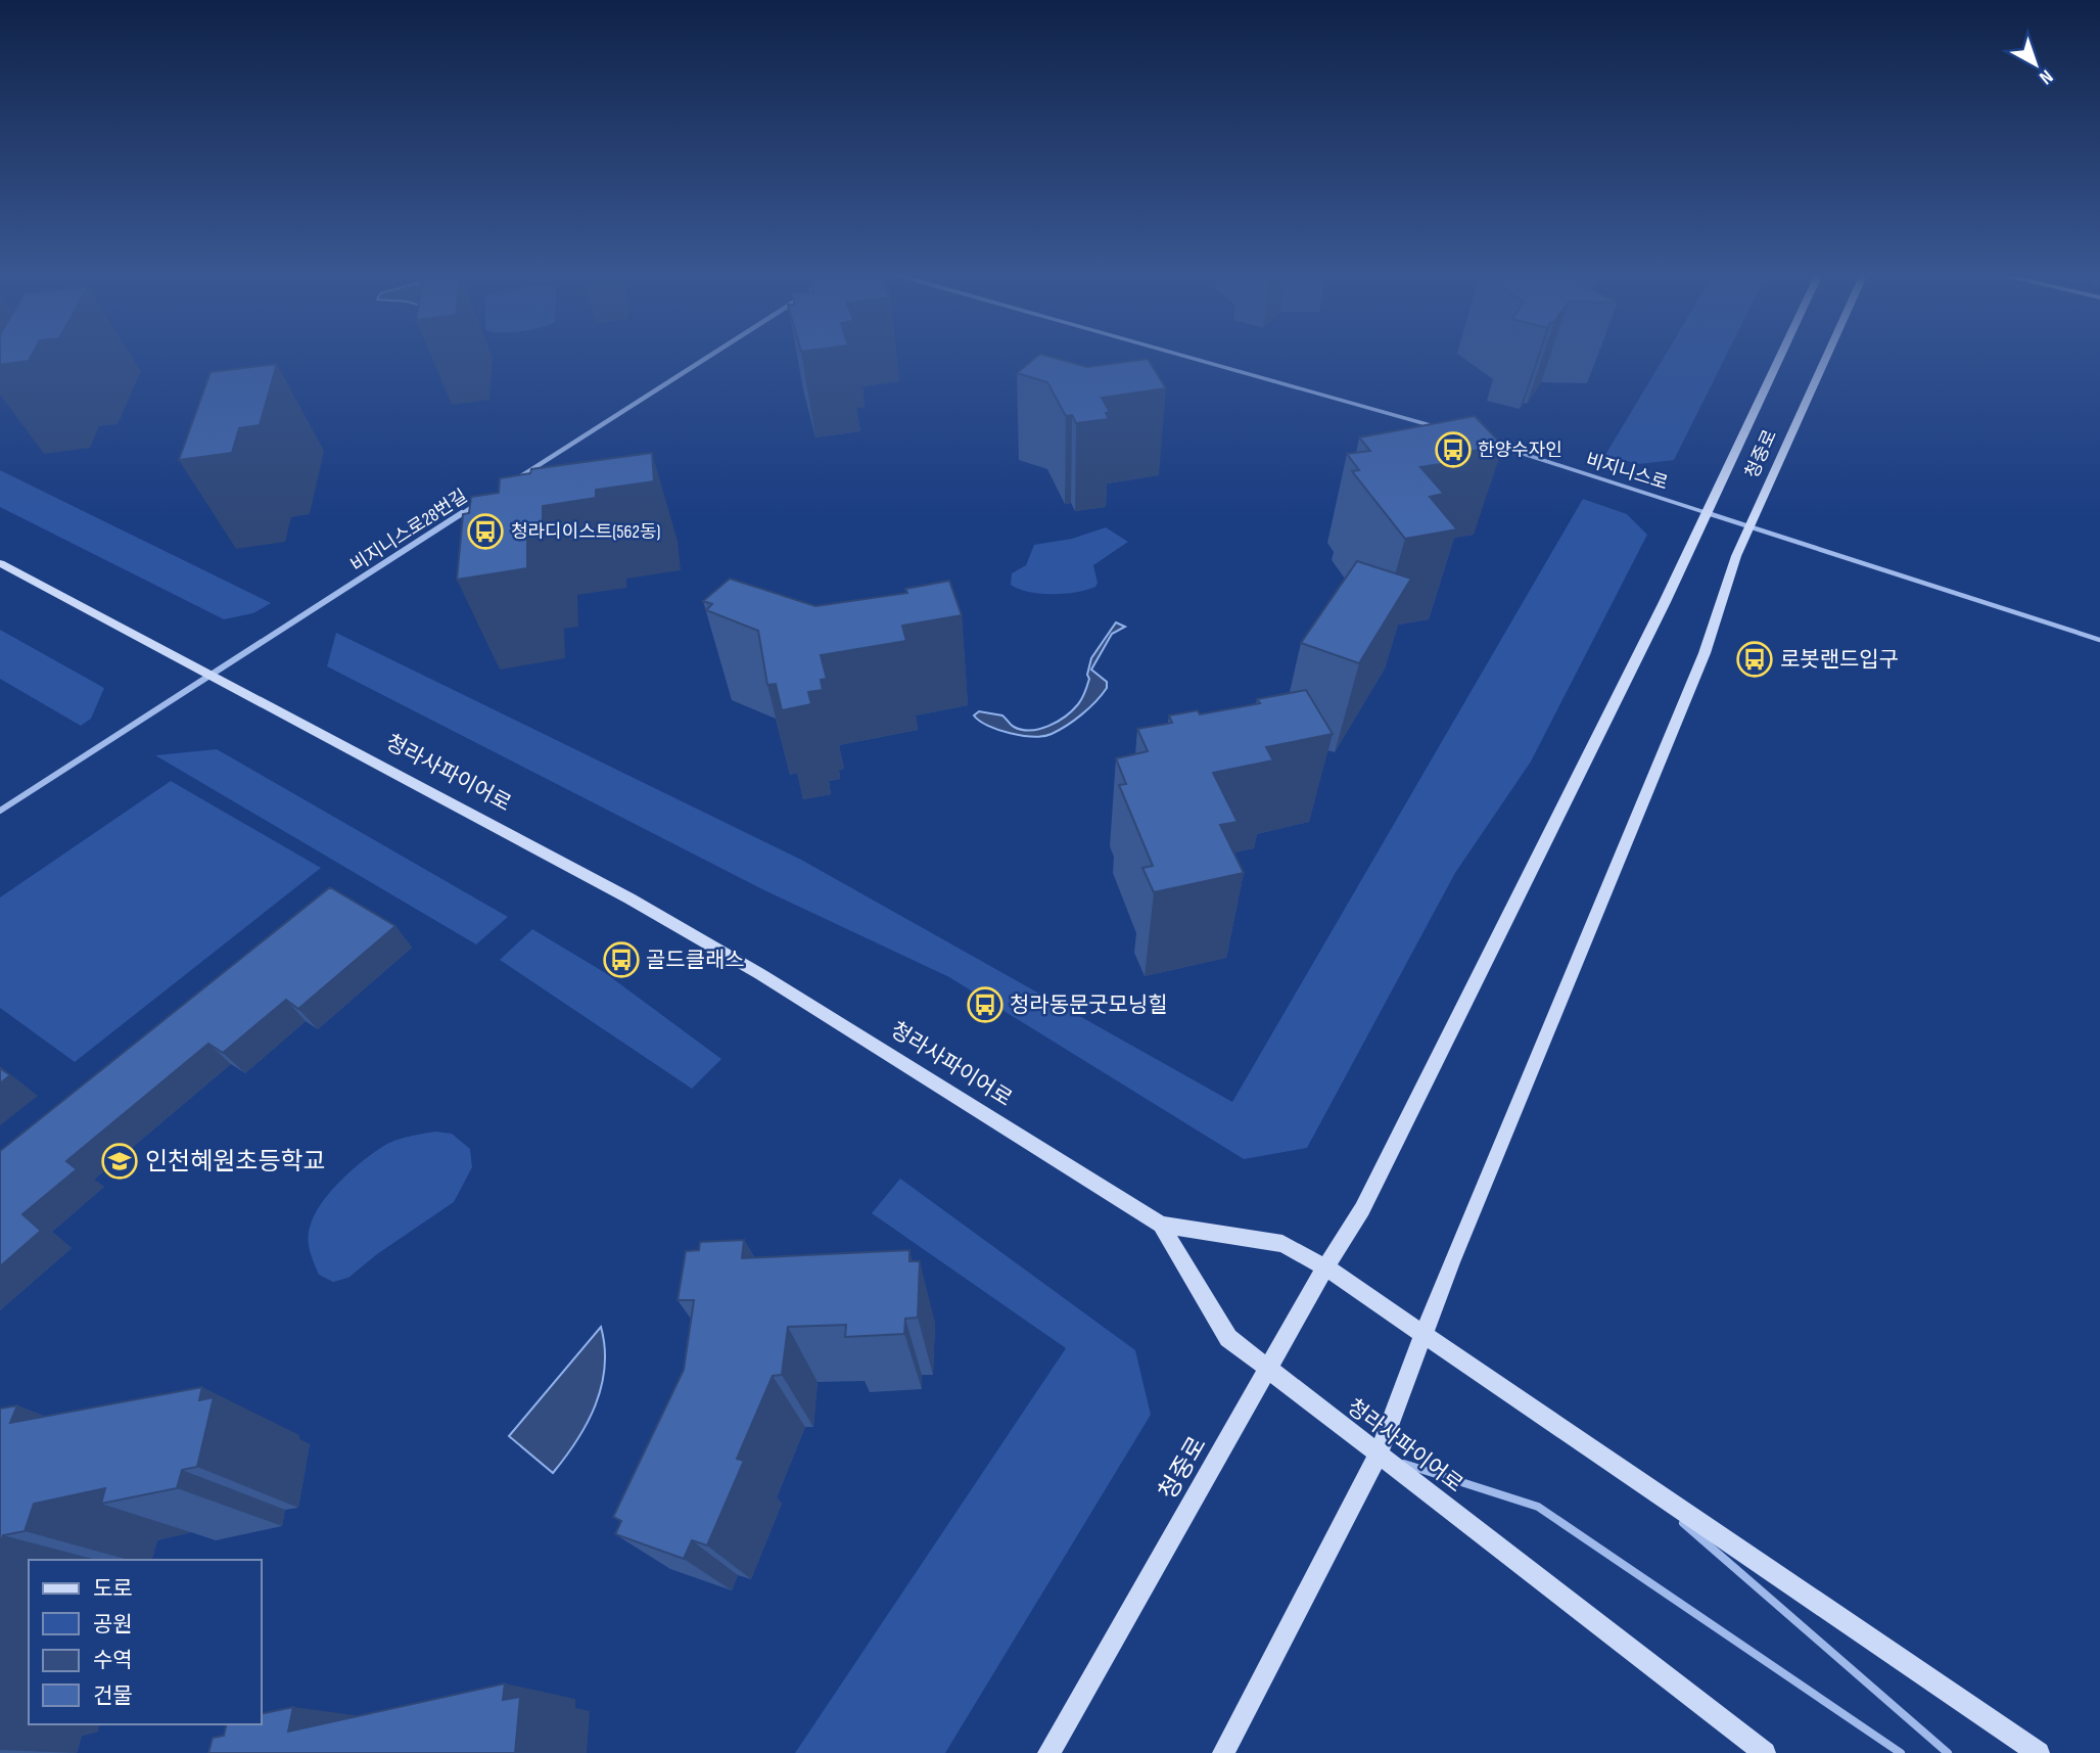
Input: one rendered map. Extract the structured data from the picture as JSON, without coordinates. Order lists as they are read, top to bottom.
{
  "streets": {
    "main road": ["청중로", "청라사파이어로"],
    "street": ["비지니스로28번길"],
    "lane": ["비지니스로"]
  },
  "crossings": [
    ["청중로", "비지니스로"],
    ["청중로", "청라사파이어로"],
    ["비지니스로28번길", "청라사파이어로"]
  ],
  "places": {
    "bus stop": [
      "한양수자인",
      "청라디이스트(562동)",
      "로봇랜드입구",
      "골드클래스",
      "청라동문굿모닝힐"
    ],
    "school or university": ["인천혜원초등학교"]
  },
  "legend": [
    "도로",
    "공원",
    "수역",
    "건물"
  ],
  "north": "bottom right"
}
